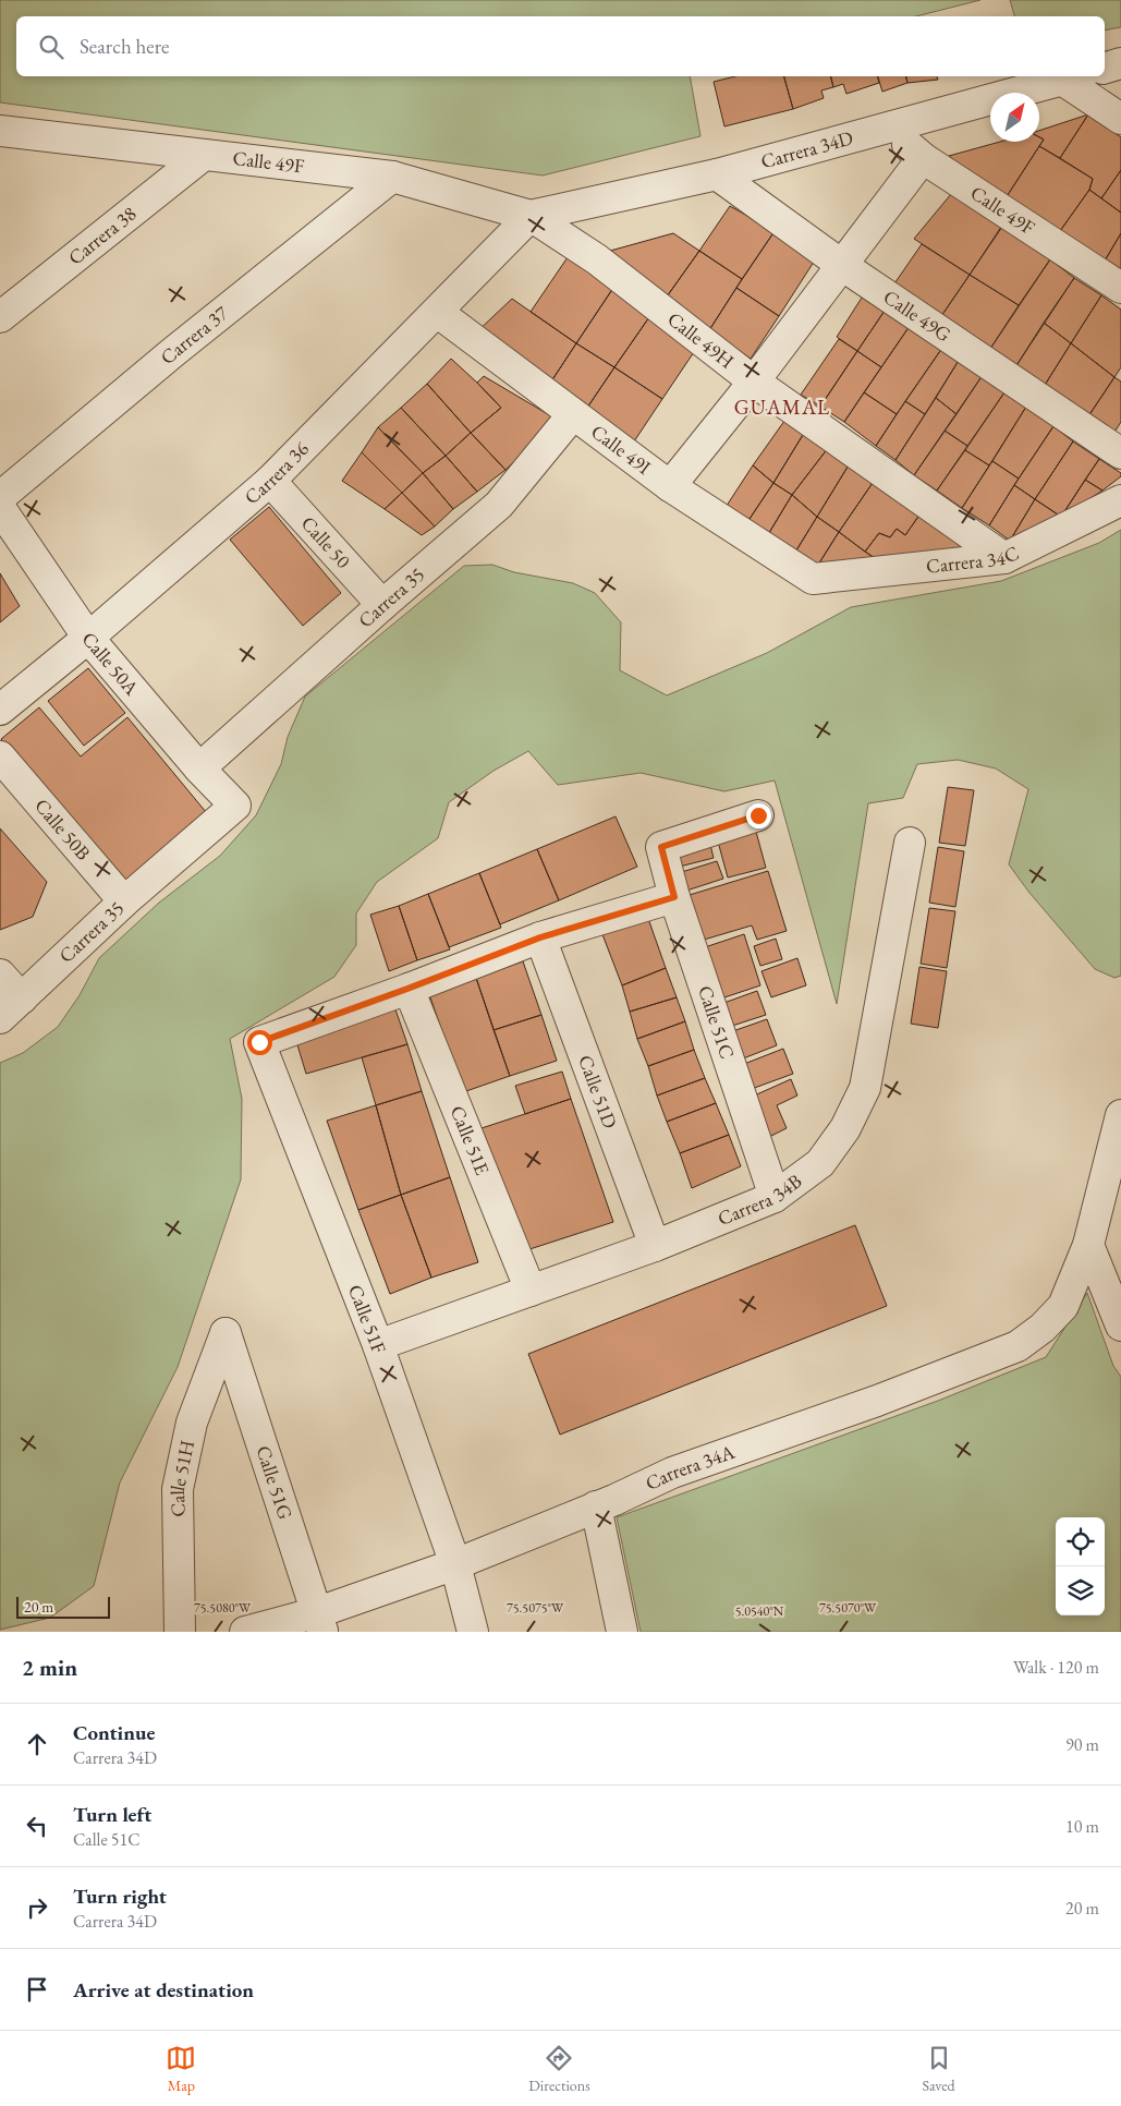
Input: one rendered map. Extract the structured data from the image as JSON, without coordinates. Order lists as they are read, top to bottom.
{
  "streets": {
    "street": [
      "Carrera 34D",
      "Calle 49F",
      "Carrera 38",
      "Calle 49G",
      "Carrera 37",
      "Calle 49H",
      "Calle 49I",
      "Carrera 36",
      "Calle 50",
      "Carrera 34C",
      "Carrera 35",
      "Calle 50A",
      "Calle 50B",
      "Calle 51C",
      "Calle 51D",
      "Calle 51E",
      "Carrera 34B",
      "Calle 51F",
      "Carrera 34A",
      "Calle 51H",
      "Calle 51G"
    ]
  },
  "crossings": [
    ["Carrera 34D", "Calle 49F"],
    ["Carrera 34D", "Calle 49G"],
    ["Carrera 34D", "Calle 49H"],
    ["Carrera 34D", "Carrera 36"],
    ["Calle 49F", "Carrera 38"],
    ["Calle 49F", "Carrera 37"],
    ["Calle 49F", "Calle 49H"],
    ["Calle 49F", "Carrera 36"],
    ["Calle 49H", "Carrera 36"],
    ["Calle 49H", "Carrera 34C"],
    ["Calle 49I", "Carrera 36"],
    ["Calle 49I", "Carrera 34C"],
    ["Calle 49I", "Carrera 35"],
    ["Carrera 36", "Calle 50"],
    ["Carrera 36", "Calle 50A"],
    ["Calle 50", "Carrera 35"],
    ["Carrera 35", "Calle 50A"],
    ["Carrera 35", "Calle 50B"],
    ["Calle 51C", "Carrera 34B"],
    ["Calle 51D", "Carrera 34B"],
    ["Calle 51E", "Carrera 34B"],
    ["Calle 51E", "Calle 51F"],
    ["Carrera 34B", "Calle 51F"],
    ["Calle 51F", "Carrera 34A"],
    ["Carrera 34A", "Calle 51G"],
    ["Calle 51H", "Calle 51G"]
  ],
  "districts": ["GUAMAL"],
  "scale_bar": "20 m",
  "north": "top right",
  "page": {
    "search": "Search here",
    "scale": "20 m",
    "heading": ["2 min", "Walk · 120 m"],
    "list": [
      ["Continue", "Carrera 34D", "90 m"],
      ["Turn left", "Calle 51C", "10 m"],
      ["Turn right", "Carrera 34D", "20 m"],
      "Arrive at destination"
    ],
    "nav": ["Map", "Directions", "Saved"]
  },
  "coordinates": [
    "75.5080°W",
    "75.5075°W",
    "75.5070°W",
    "5.0540°N"
  ]
}
